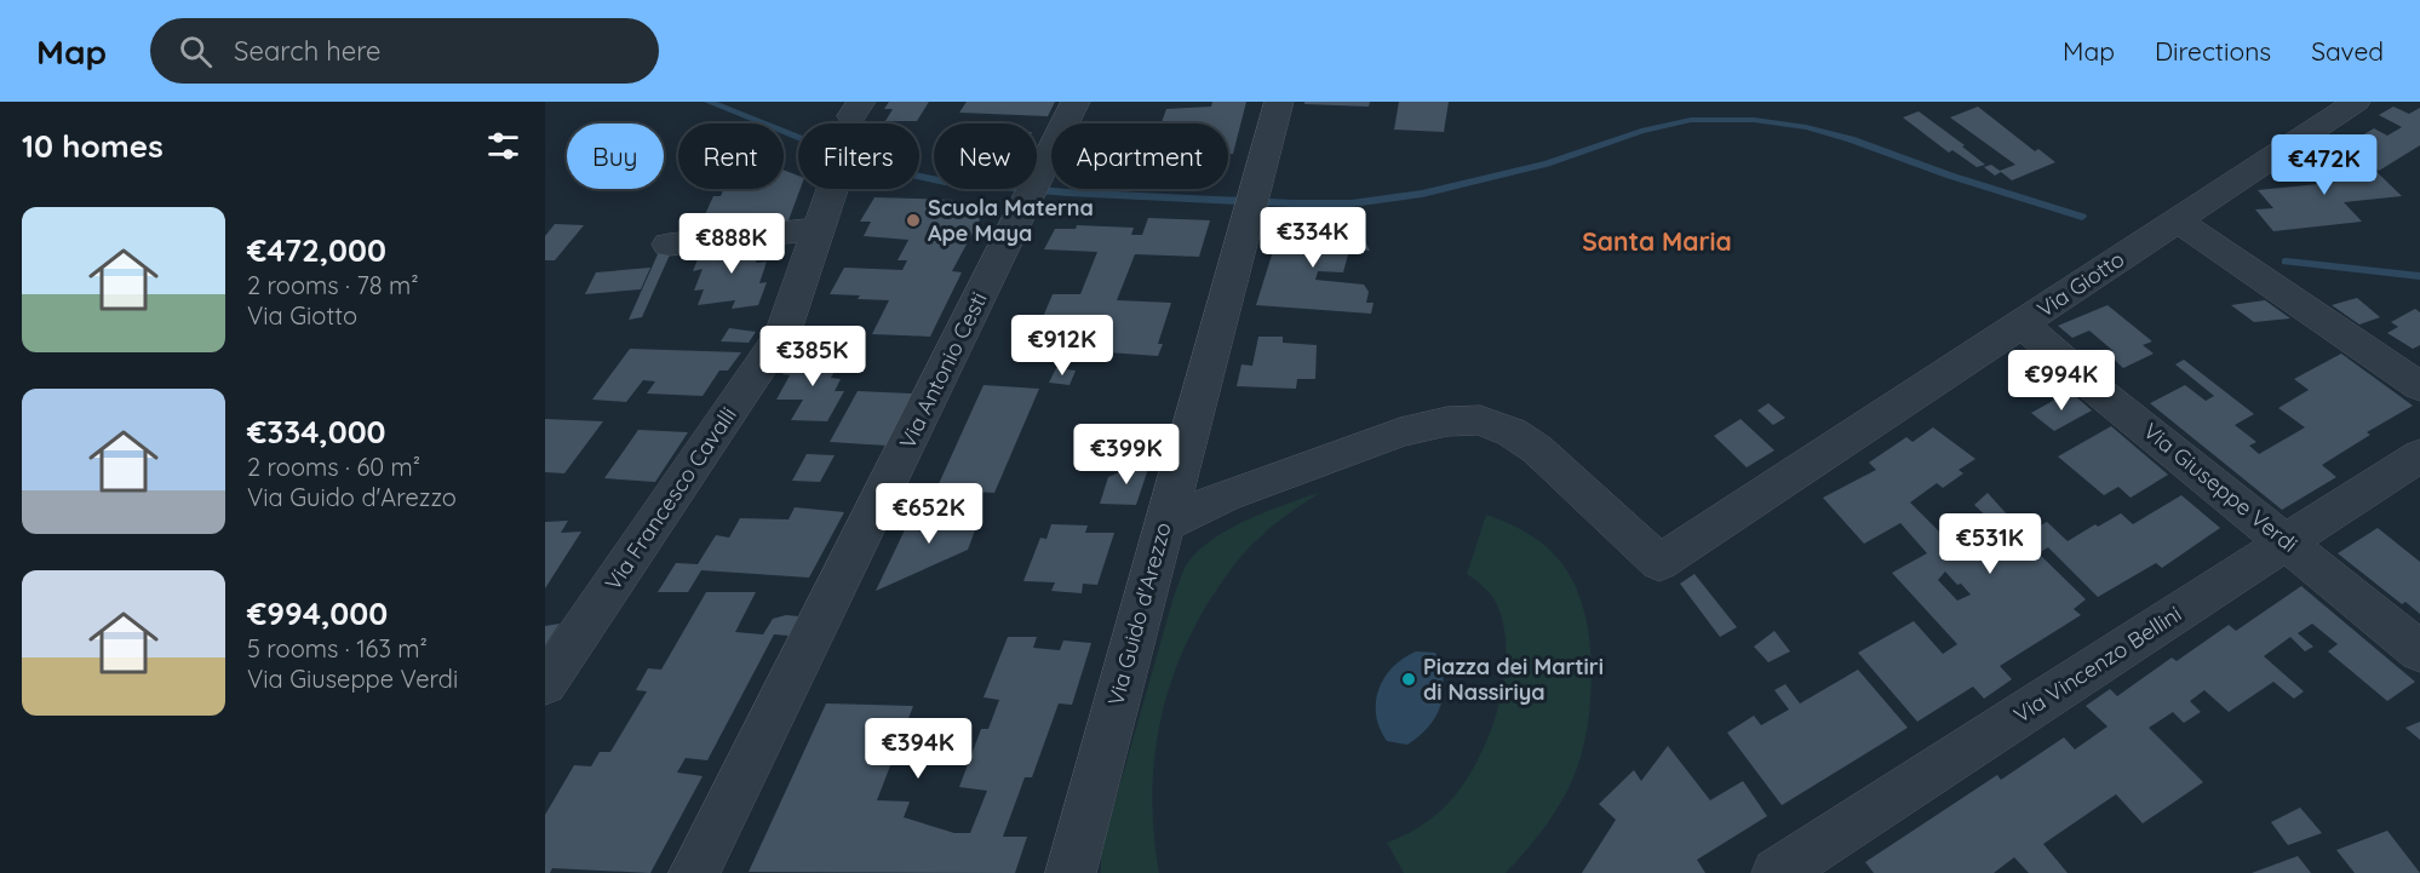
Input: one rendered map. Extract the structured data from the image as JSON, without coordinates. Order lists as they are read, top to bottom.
{
  "streets": {
    "street": [
      "Via Giotto",
      "Via Antonio Cesti",
      "Via Giuseppe Verdi",
      "Via Francesco Cavalli",
      "Via Guido d'Arezzo",
      "Via Vincenzo Bellini"
    ]
  },
  "crossings": [
    ["Via Giotto", "Via Giuseppe Verdi"],
    ["Via Giotto", "Via Guido d'Arezzo"],
    ["Via Giuseppe Verdi", "Via Vincenzo Bellini"]
  ],
  "districts": ["Santa Maria"],
  "places": ["Scuola Materna Ape Maya", "Piazza dei Martiri di Nassiriya"],
  "page": {
    "header": "Map",
    "search": "Search here",
    "nav": ["Map", "Directions", "Saved"],
    "heading": "10 homes",
    "chip": [
      "Buy",
      "Rent",
      "Filters",
      "New",
      "Apartment"
    ],
    "price": [
      "€472K",
      "€334K",
      "€888K",
      "€912K",
      "€385K",
      "€994K",
      "€399K",
      "€652K",
      "€531K",
      "€394K"
    ],
    "list": [
      {
        "name": "€472,000",
        "note": "2 rooms · 78 m² · Via Giotto"
      },
      {
        "name": "€334,000",
        "note": "2 rooms · 60 m² · Via Guido d'Arezzo"
      },
      {
        "name": "€994,000",
        "note": "5 rooms · 163 m² · Via Giuseppe Verdi"
      }
    ]
  }
}
